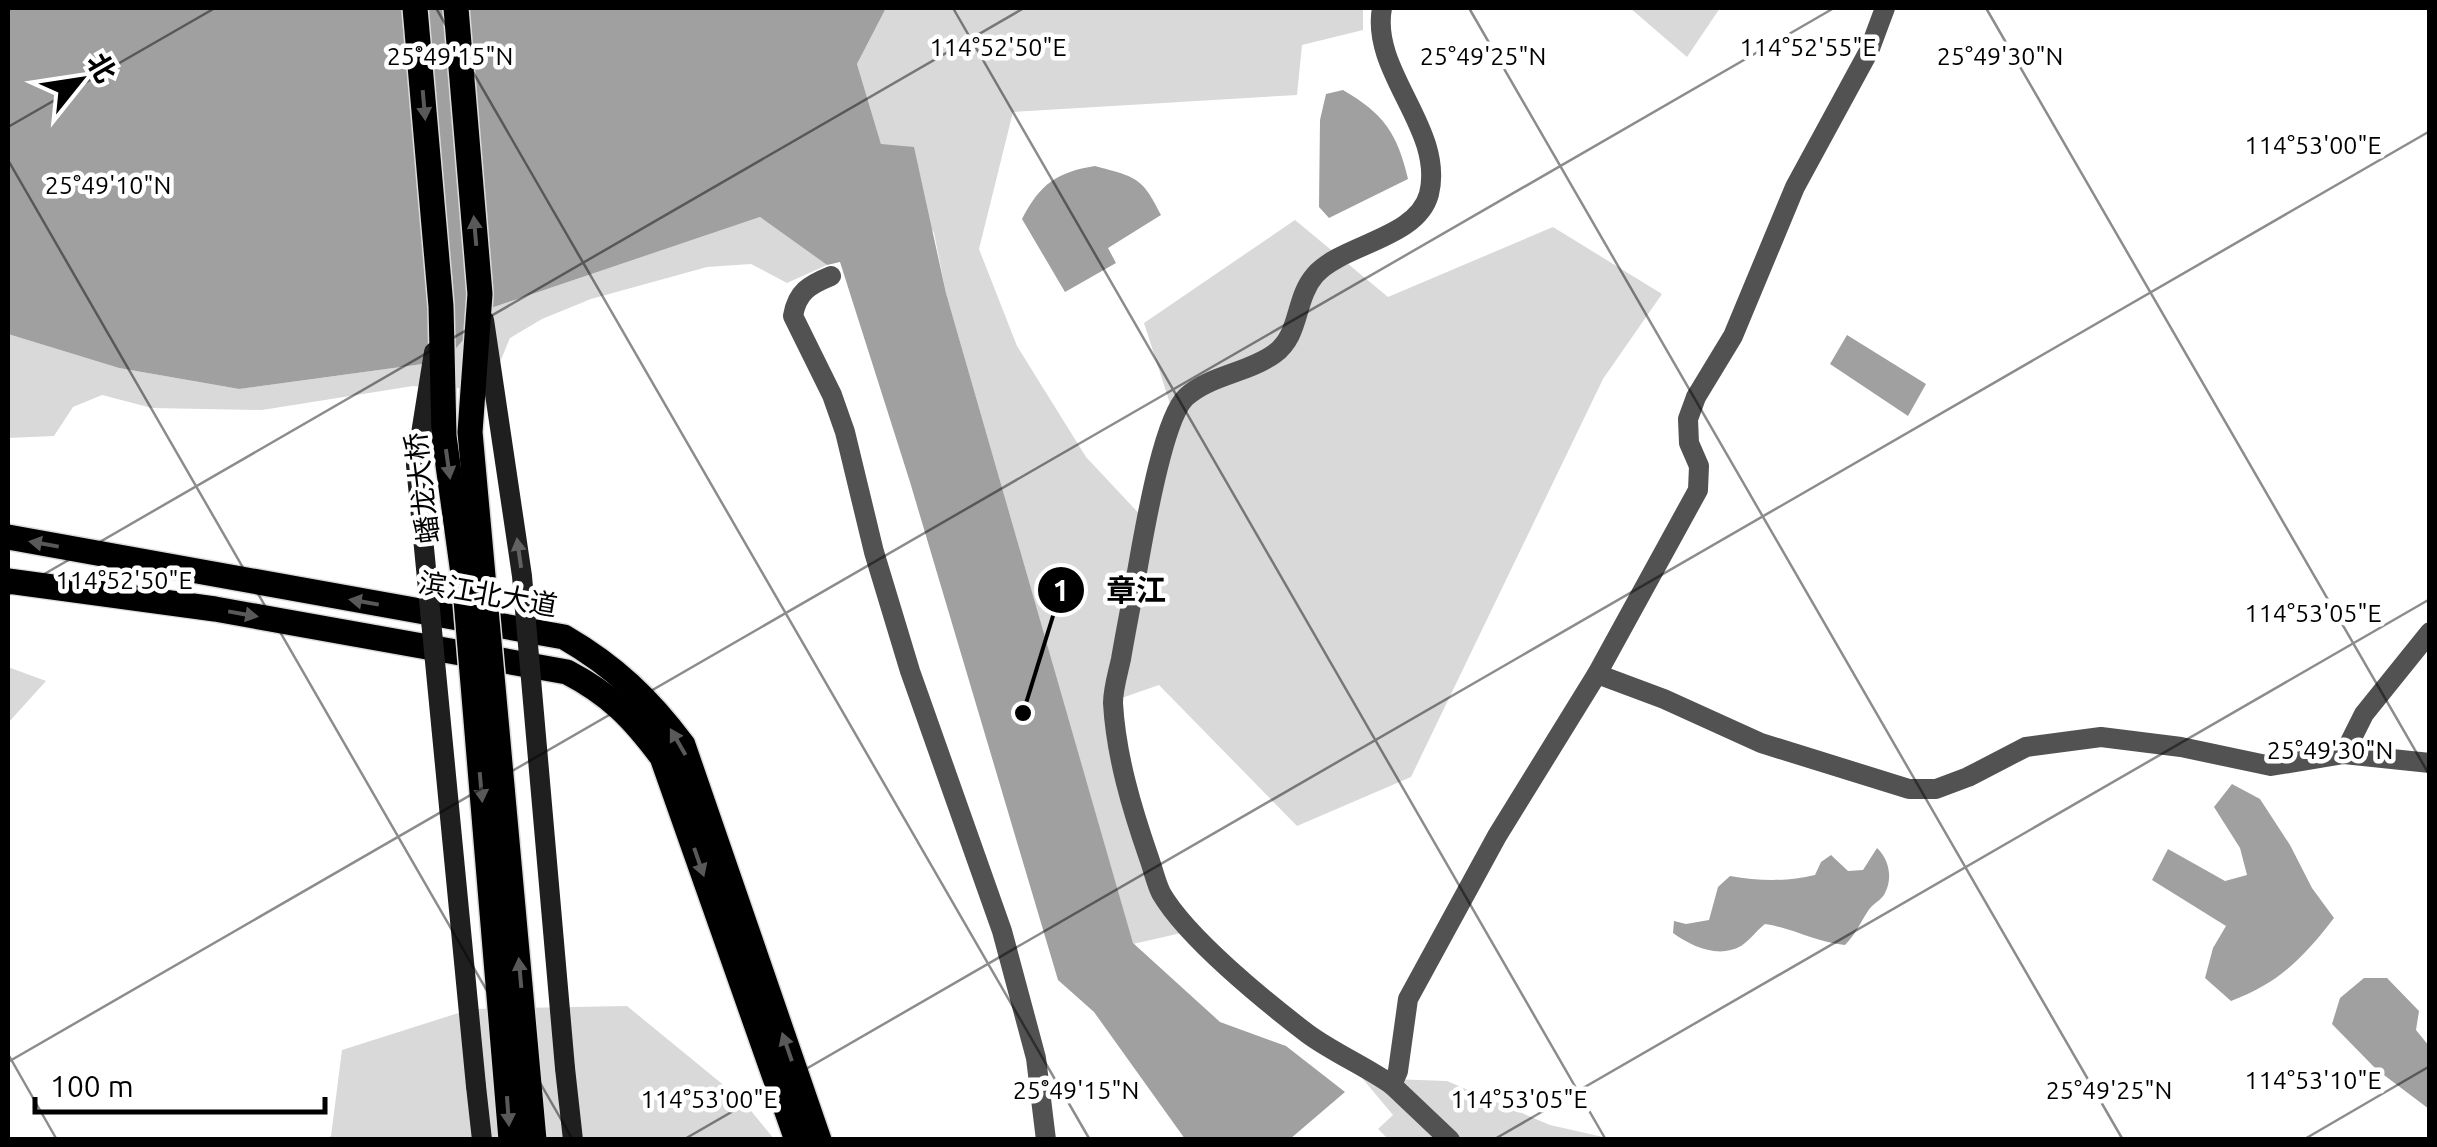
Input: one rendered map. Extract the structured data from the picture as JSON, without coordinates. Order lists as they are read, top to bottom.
{
  "streets": {
    "main road": ["蟠龙大桥", "滨江北大道"]
  },
  "one_way": ["滨江北大道"],
  "places": ["章江"],
  "scale_bar": "100 m",
  "north": "top right",
  "coordinates": [
    "114°52'50\"E",
    "114°52'55\"E",
    "25°49'30\"N",
    "25°49'15\"N",
    "25°49'25\"N",
    "114°53'00\"E",
    "25°49'10\"N",
    "114°53'05\"E",
    "114°53'10\"E"
  ]
}
